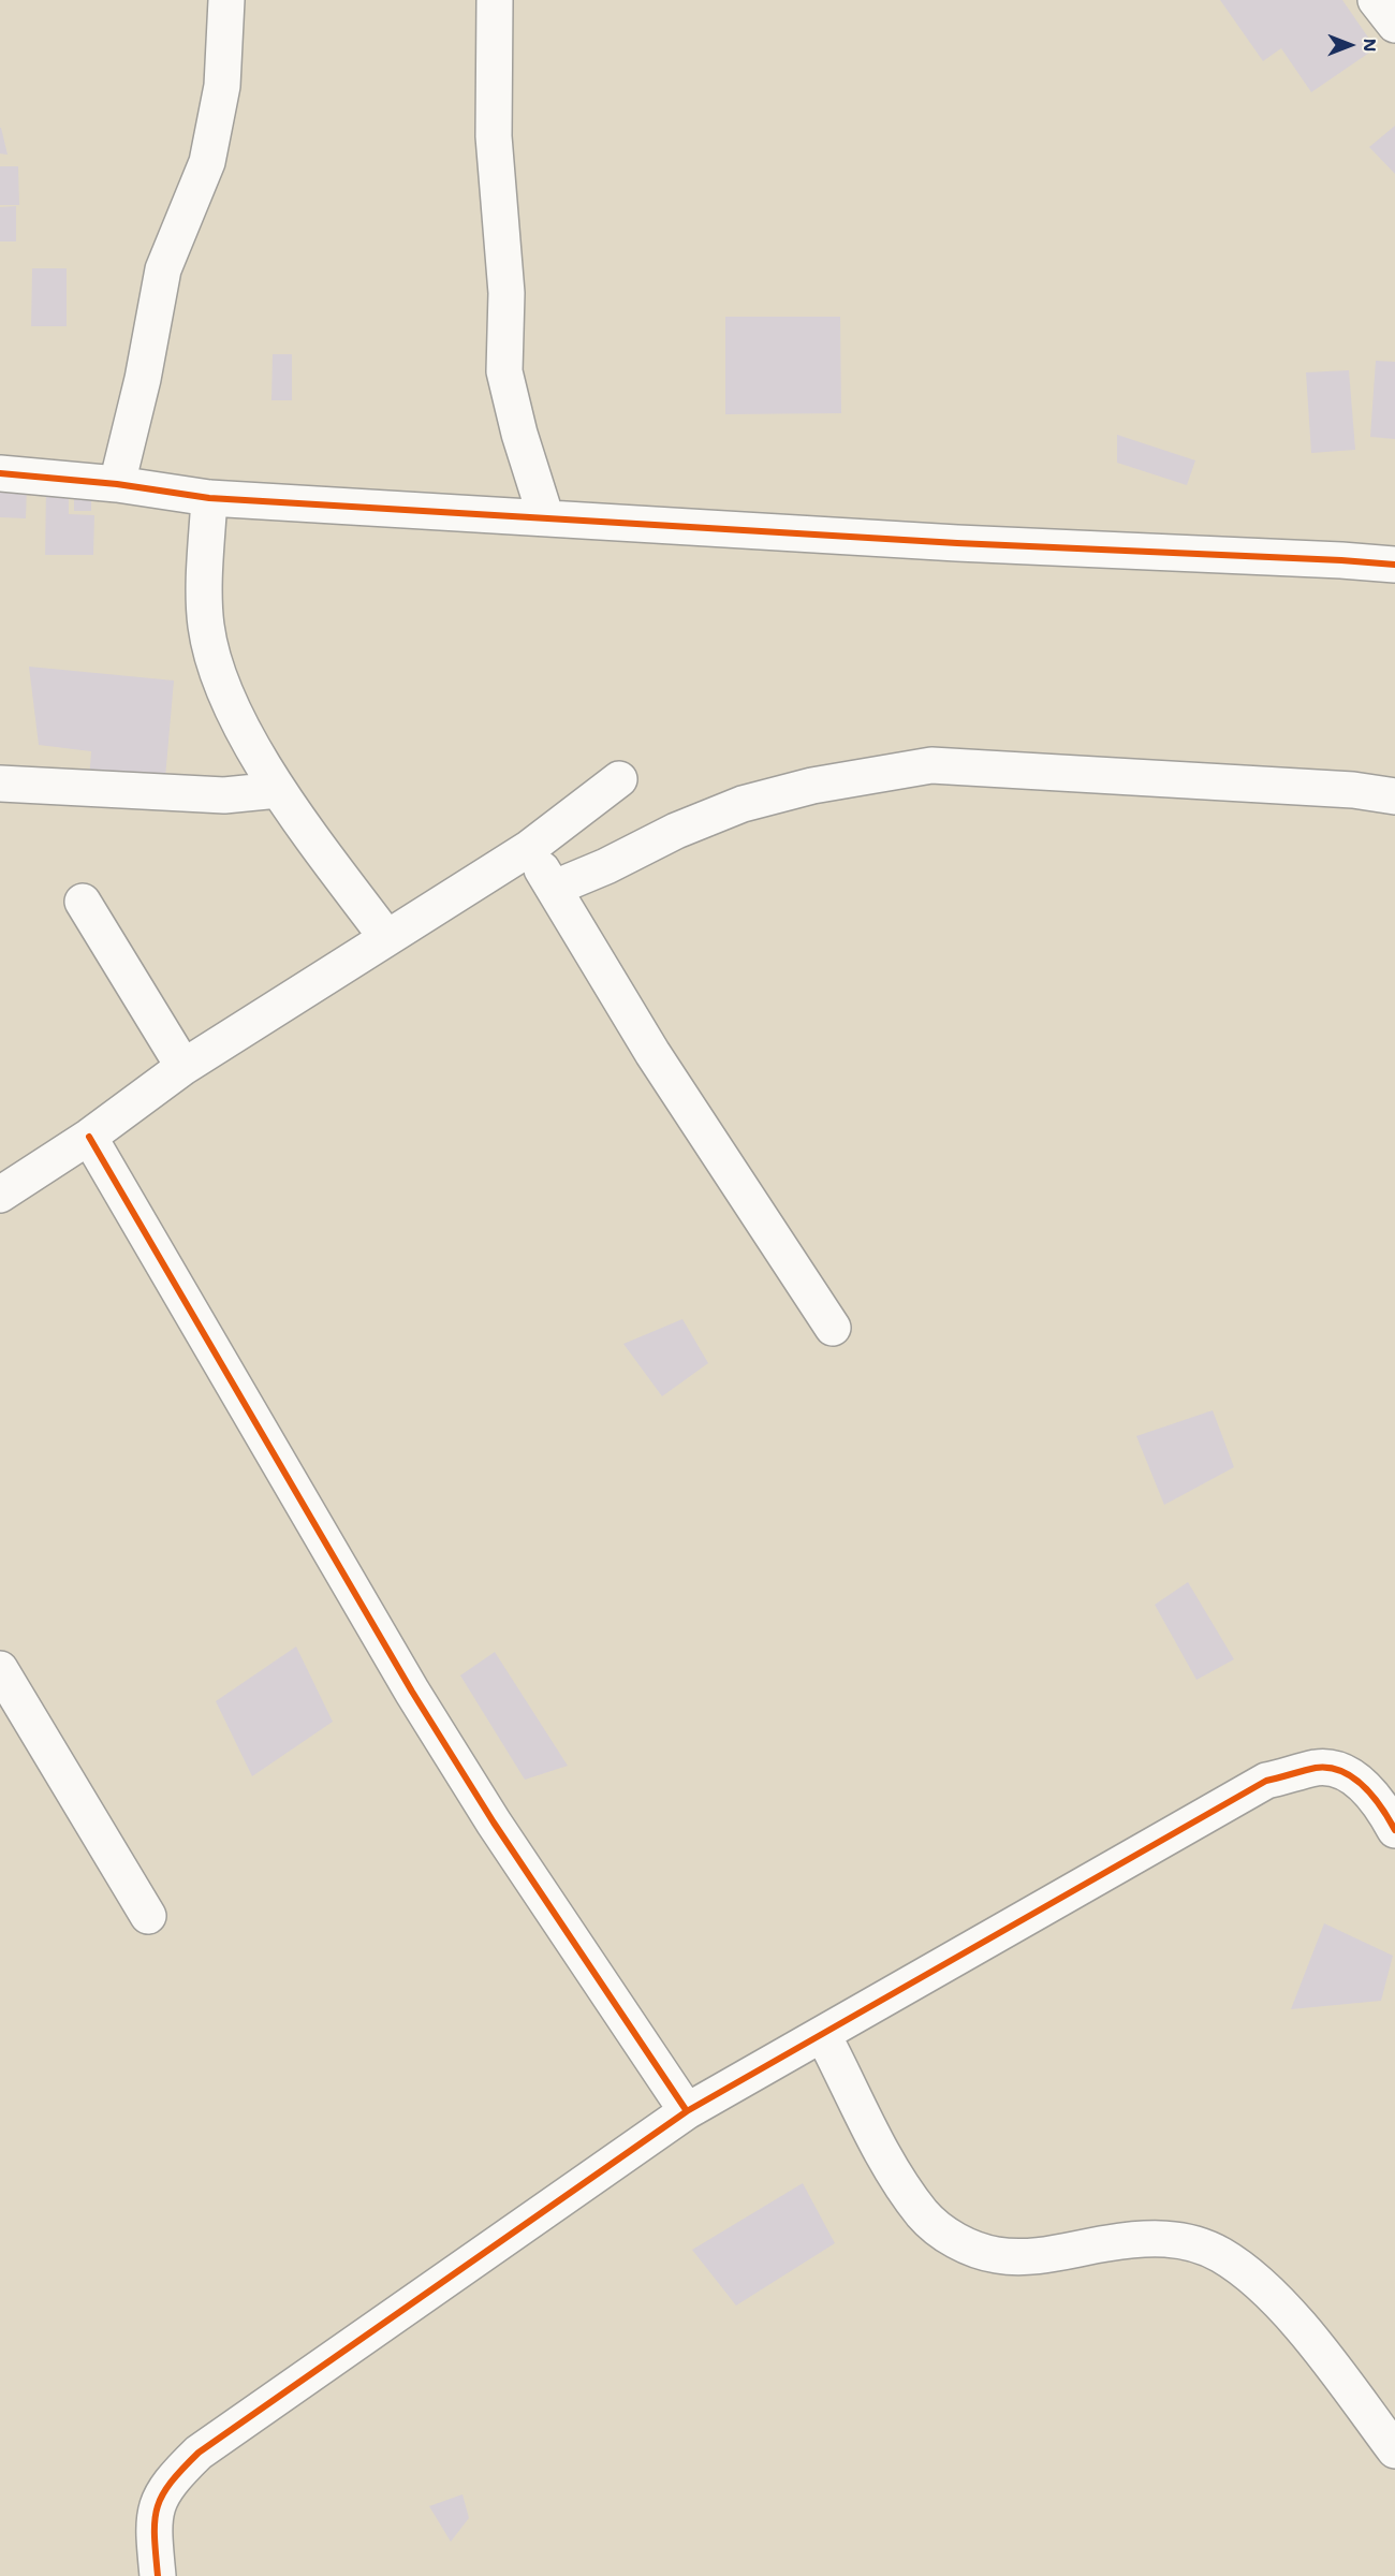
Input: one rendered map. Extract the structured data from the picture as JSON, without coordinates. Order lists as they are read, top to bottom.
{
  "north": "right"
}
